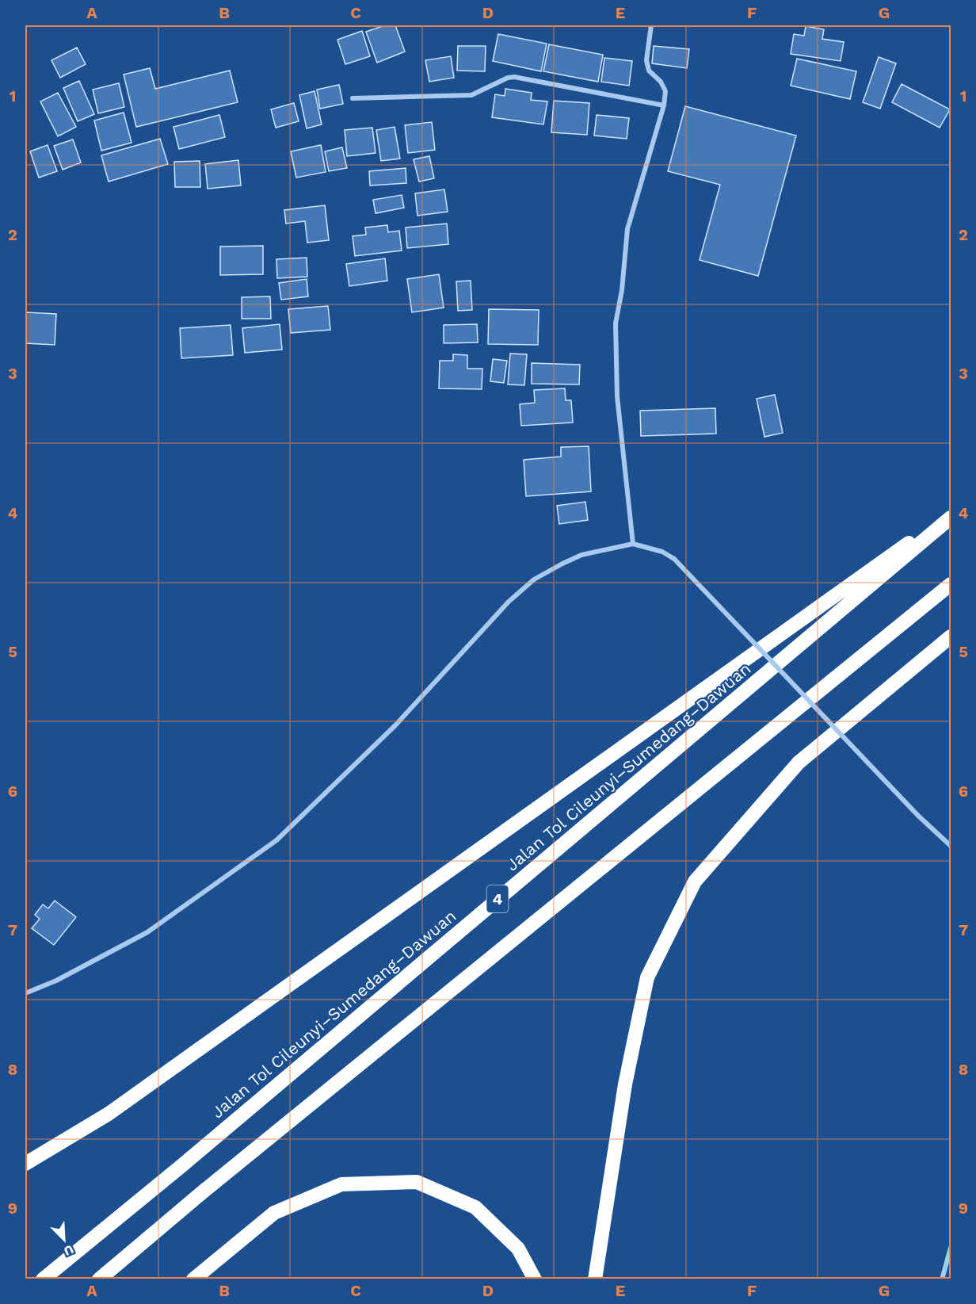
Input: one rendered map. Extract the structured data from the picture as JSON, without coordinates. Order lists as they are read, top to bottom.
{
  "streets": {
    "highway": ["Jalan Tol Cileunyi–Sumedang–Dawuan", "4"]
  },
  "north": "bottom right",
  "grid": {
    "columns": [
      "A",
      "B",
      "C",
      "D",
      "E",
      "F",
      "G"
    ],
    "rows": [
      "1",
      "2",
      "3",
      "4",
      "5",
      "6",
      "7",
      "8",
      "9"
    ]
  }
}
